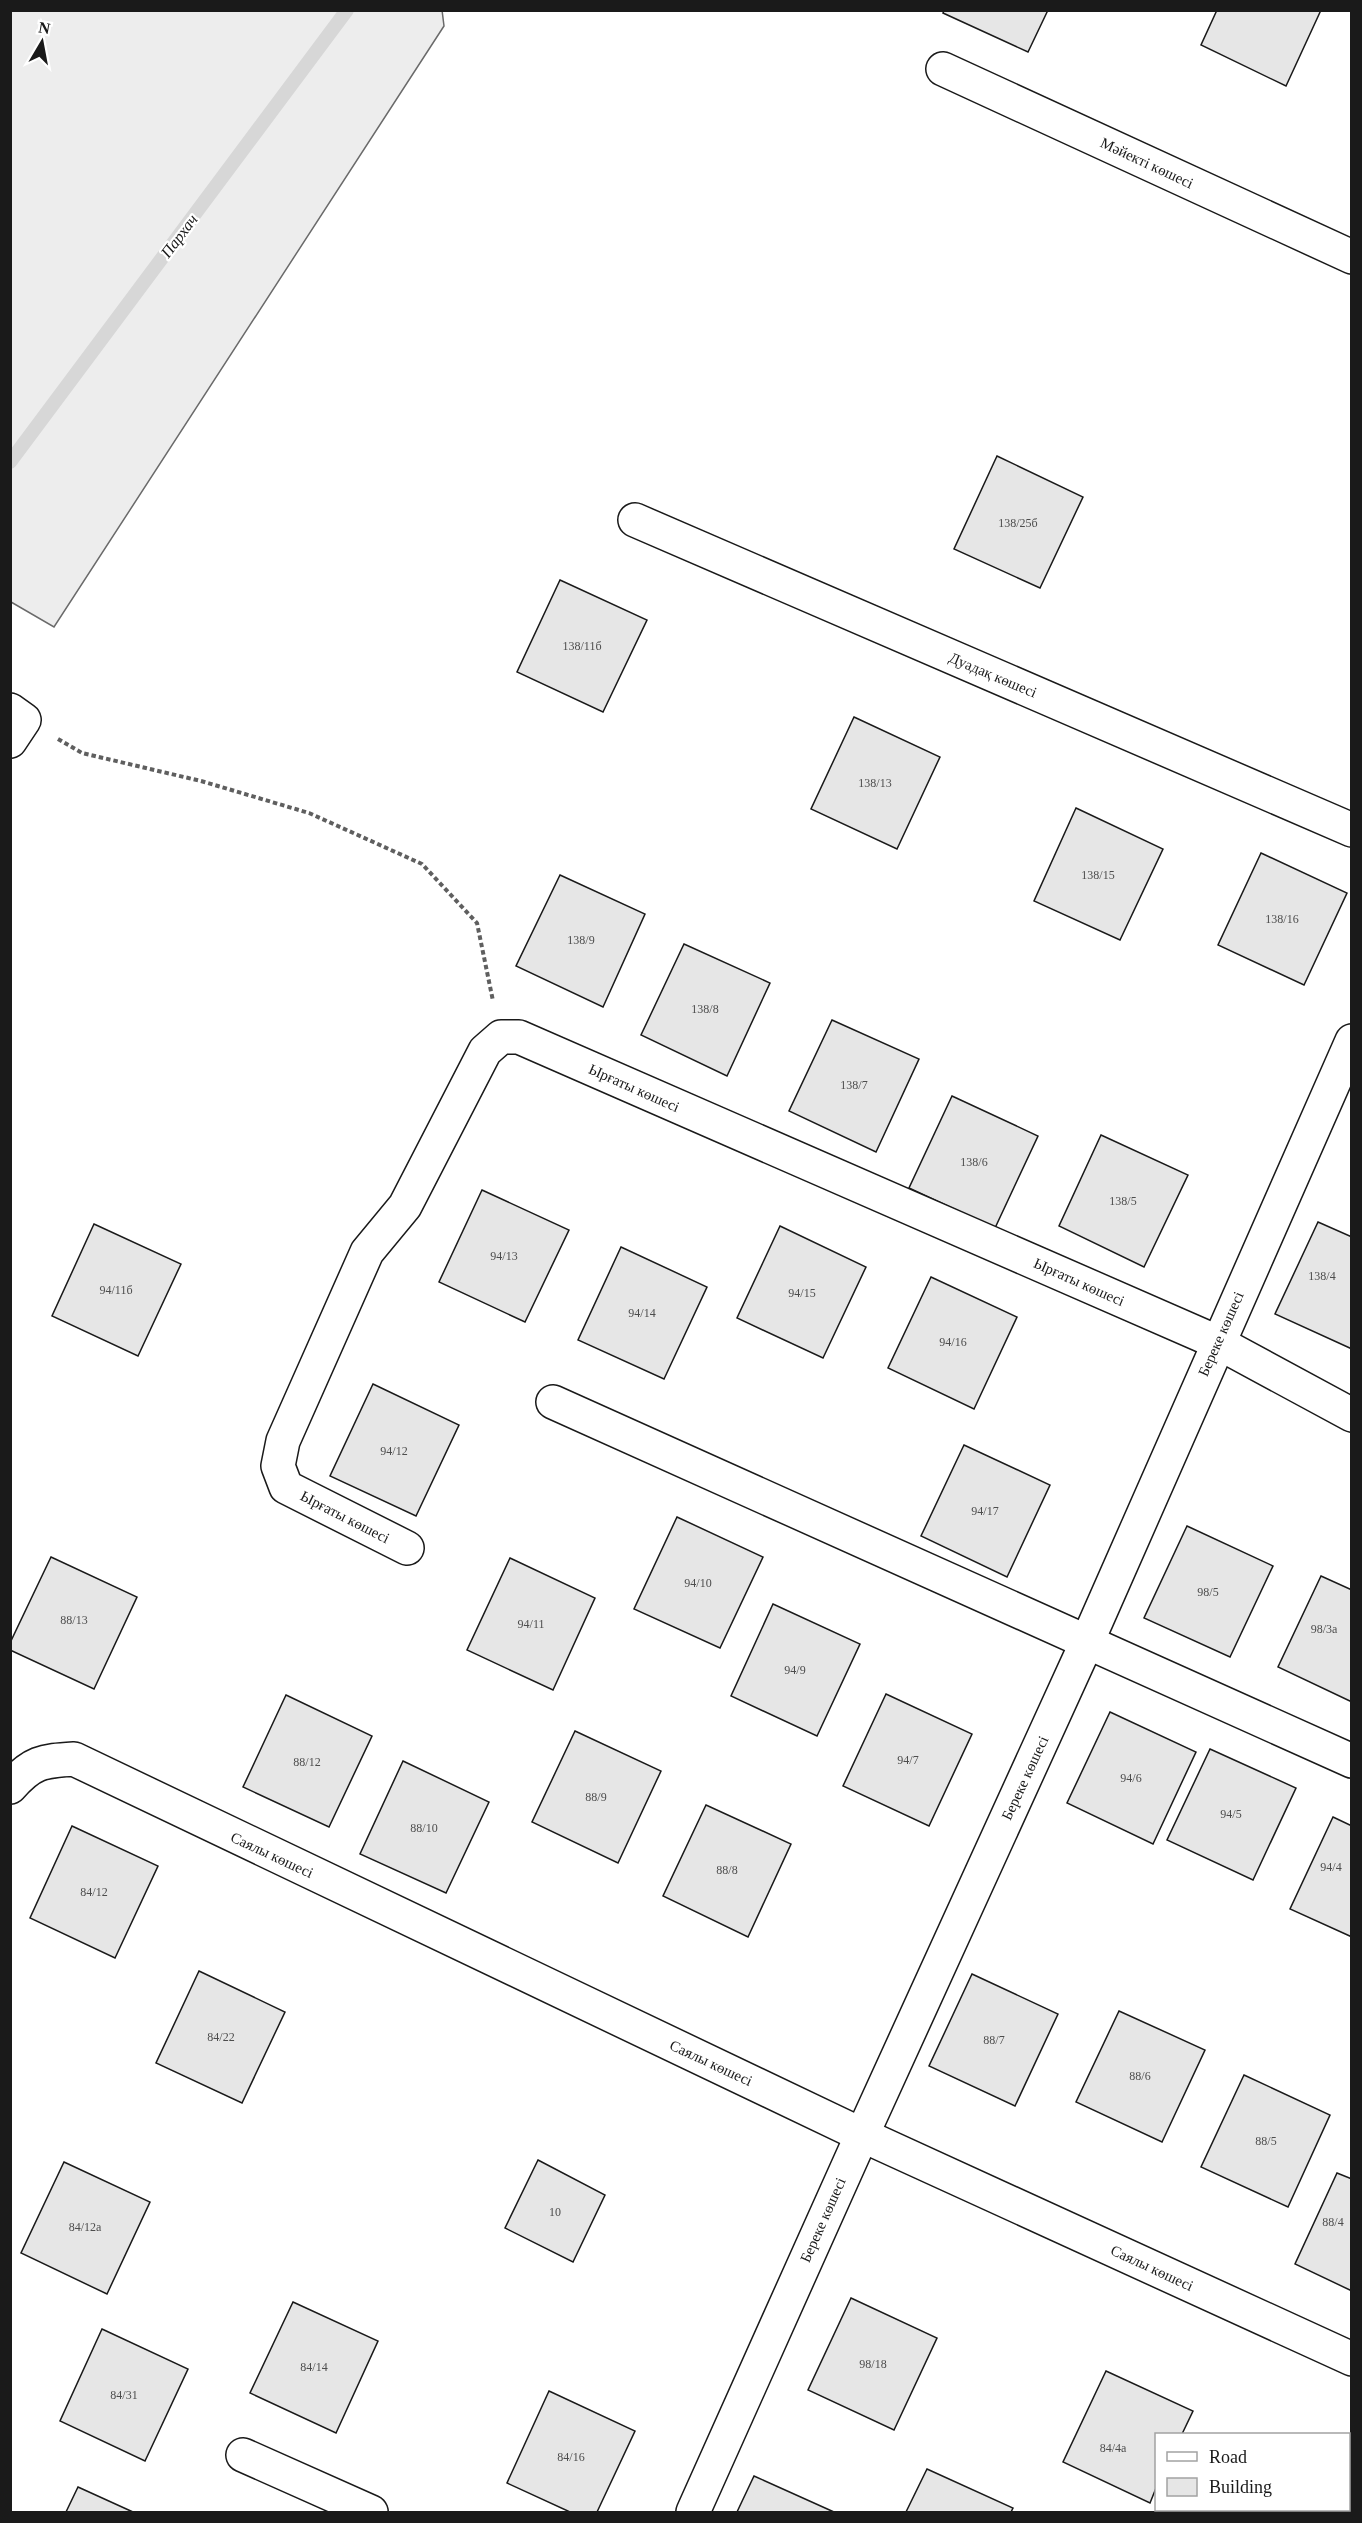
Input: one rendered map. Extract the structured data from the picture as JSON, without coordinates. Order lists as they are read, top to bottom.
{
  "streets": {
    "street": [
      "Мәйекті көшесі",
      "Дуадақ көшесі",
      "Ырғаты көшесі",
      "Береке көшесі",
      "Саялы көшесі"
    ]
  },
  "crossings": [
    ["Ырғаты көшесі", "Береке көшесі"],
    ["Береке көшесі", "Саялы көшесі"]
  ],
  "water": ["Пархач"],
  "house_numbers": [
    "138/25б",
    "138/11б",
    "138/13",
    "138/15",
    "138/16",
    "138/9",
    "138/8",
    "138/7",
    "138/6",
    "138/5",
    "94/13",
    "138/4",
    "94/11б",
    "94/15",
    "94/14",
    "94/16",
    "94/12",
    "94/17",
    "94/10",
    "98/5",
    "88/13",
    "94/11",
    "98/3а",
    "94/9",
    "94/7",
    "88/12",
    "94/6",
    "88/9",
    "94/5",
    "88/10",
    "94/4",
    "88/8",
    "84/12",
    "84/22",
    "88/7",
    "88/6",
    "88/5",
    "10",
    "88/4",
    "84/12а",
    "98/18",
    "84/14",
    "84/31",
    "84/4а",
    "84/16"
  ],
  "legend": ["Road", "Building"],
  "north": "top"
}
